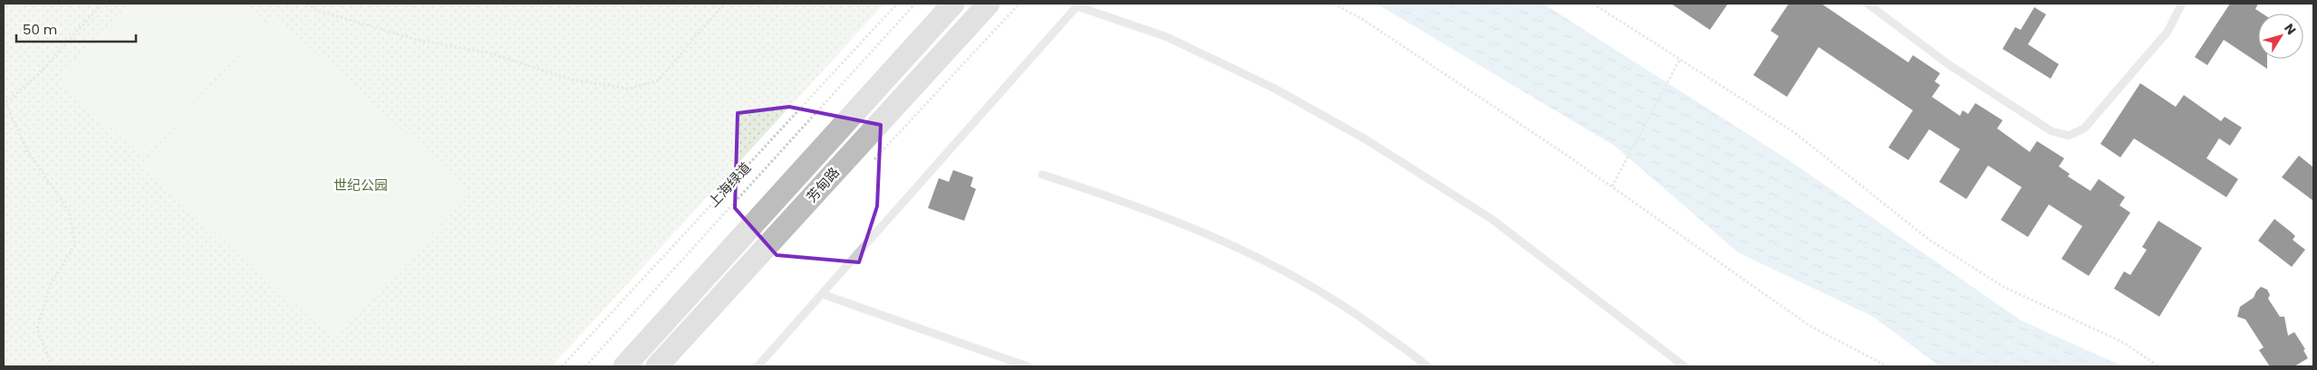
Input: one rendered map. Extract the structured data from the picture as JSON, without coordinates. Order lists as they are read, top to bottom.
{
  "streets": {
    "main road": ["芳甸路"],
    "path": ["上海绿道"]
  },
  "parks": ["世纪公园"],
  "scale_bar": "50 m",
  "north": "top right"
}
